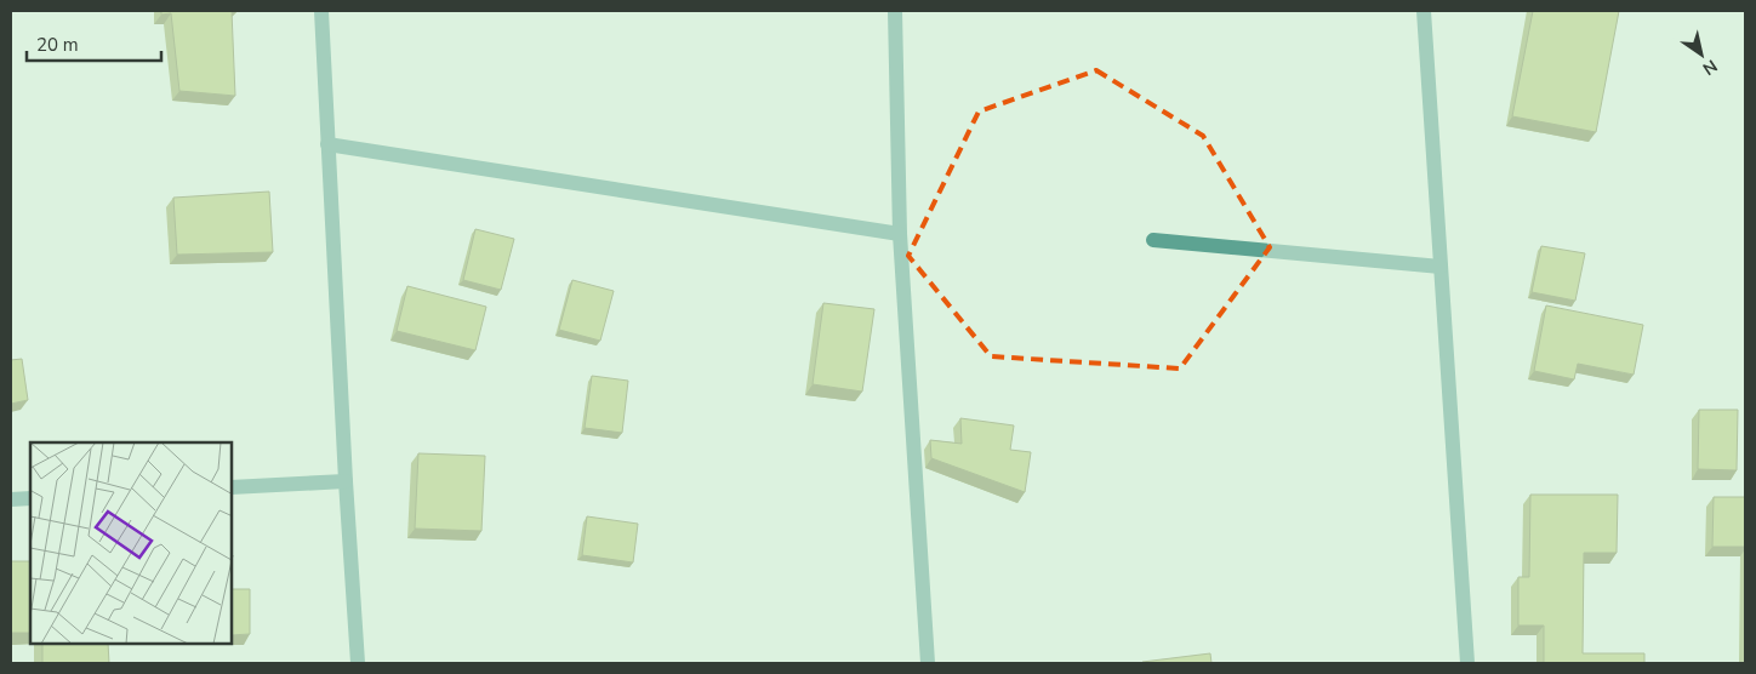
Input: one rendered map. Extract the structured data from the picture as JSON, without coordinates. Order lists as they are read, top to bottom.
{
  "scale_bar": "20 m",
  "north": "bottom right"
}
